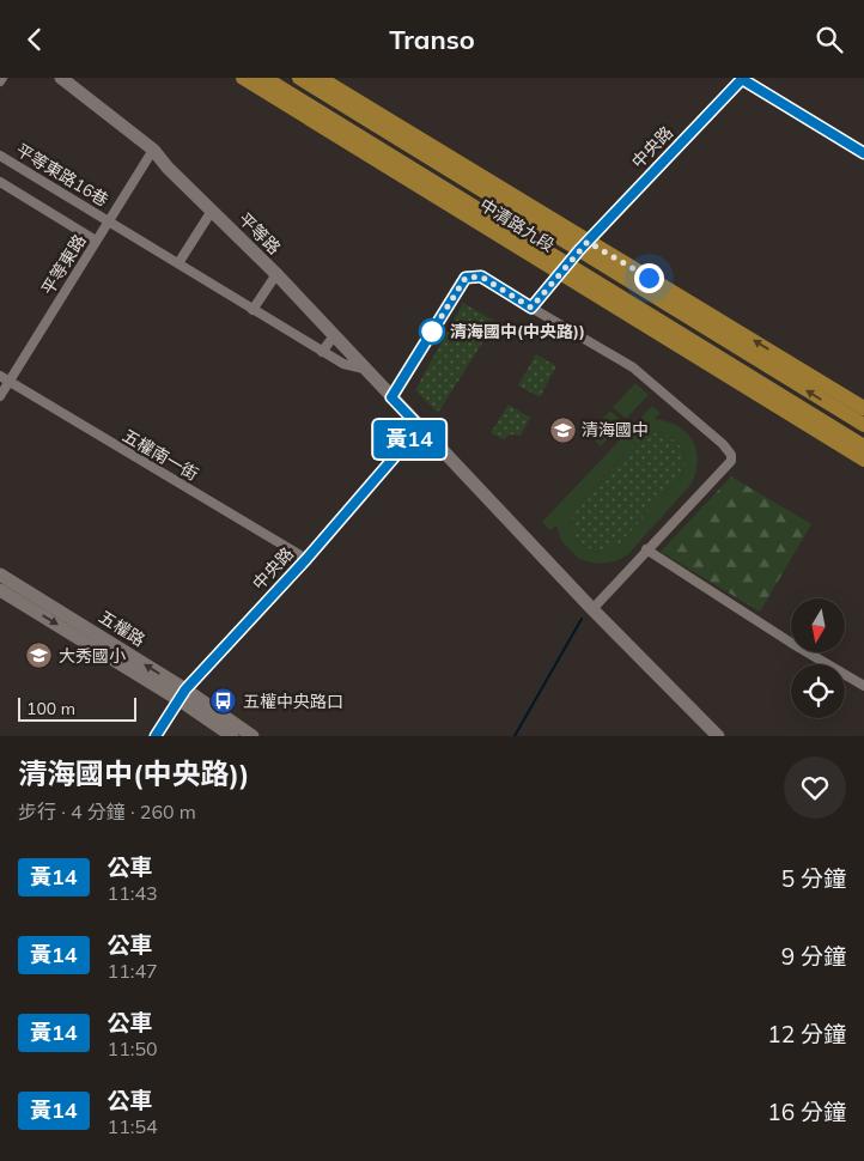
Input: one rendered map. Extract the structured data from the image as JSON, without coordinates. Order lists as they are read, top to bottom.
{
  "streets": {
    "main road": ["中清路九段"],
    "street": [
      "中央路",
      "平等東路16巷",
      "平等路",
      "平等東路",
      "五權南一街",
      "五權路"
    ]
  },
  "crossings": [
    ["中央路", "中清路九段"],
    ["中央路", "平等路"],
    ["中央路", "五權南一街"],
    ["中央路", "五權路"],
    ["平等東路16巷", "平等路"],
    ["平等東路16巷", "平等東路"],
    ["平等路", "平等東路"],
    ["平等東路", "五權南一街"]
  ],
  "places": {
    "other": ["清海國中(中央路))"],
    "school or university": ["清海國中", "大秀國小"],
    "bus stop": ["五權中央路口"]
  },
  "lines": ["bus line 黃14"],
  "scale_bar": "100 m",
  "north": "bottom",
  "page": {
    "header": "Transo",
    "on_map": "黃14",
    "scale": "100 m",
    "heading": ["清海國中(中央路))", "步行 · 4 分鐘 · 260 m"],
    "list": [
      {
        "mark": "黃14",
        "name": "公車",
        "note": "11:43",
        "value": "5 分鐘"
      },
      {
        "mark": "黃14",
        "name": "公車",
        "note": "11:47",
        "value": "9 分鐘"
      },
      {
        "mark": "黃14",
        "name": "公車",
        "note": "11:50",
        "value": "12 分鐘"
      },
      {
        "mark": "黃14",
        "name": "公車",
        "note": "11:54",
        "value": "16 分鐘"
      }
    ]
  }
}
